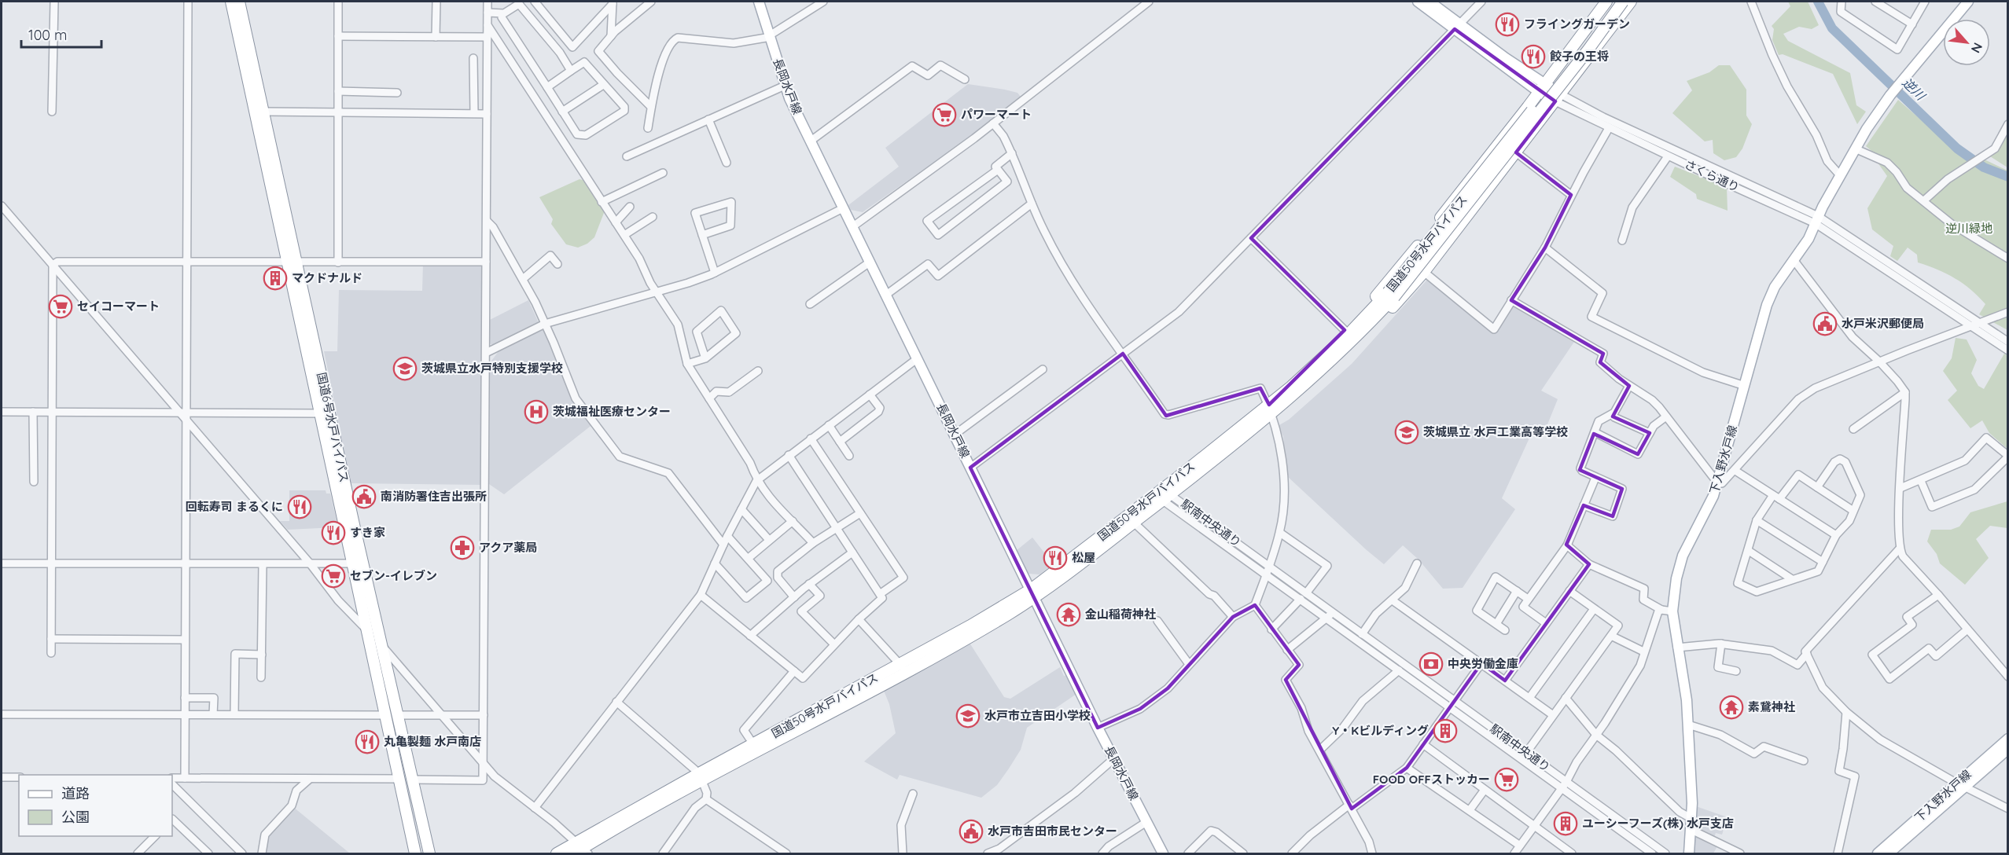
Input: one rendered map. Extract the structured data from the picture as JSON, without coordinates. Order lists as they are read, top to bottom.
{
  "streets": {
    "highway": ["国道50号水戸バイパス", "国道6号水戸バイパス"],
    "main road": ["長岡水戸線", "さくら通り", "下入野水戸線"],
    "street": ["駅南中央通り"]
  },
  "crossings": [
    ["長岡水戸線", "国道50号水戸バイパス"],
    ["さくら通り", "下入野水戸線"],
    ["国道50号水戸バイパス", "駅南中央通り"]
  ],
  "water": ["逆川"],
  "parks": ["逆川緑地"],
  "places": {
    "restaurant": [
      "フライングガーデン",
      "餃子の王将",
      "回転寿司 まるくに",
      "すき家",
      "松屋",
      "丸亀製麺 水戸南店"
    ],
    "supermarket": [
      "パワーマート",
      "セイコーマート",
      "セブン-イレブン",
      "FOOD OFFストッカー"
    ],
    "building": ["マクドナルド", "Y・Kビルディング", "ユーシーフーズ(株) 水戸支店"],
    "public building": ["水戸米沢郵便局", "南消防署住吉出張所", "水戸市吉田市民センター"],
    "school or university": ["茨城県立水戸特別支援学校", "茨城県立 水戸工業高等学校", "水戸市立吉田小学校"],
    "hospital": ["茨城福祉医療センター"],
    "pharmacy": ["アクア薬局"],
    "temple": ["金山稲荷神社", "素鵞神社"],
    "bank": ["中央労働金庫"]
  },
  "legend": ["道路", "公園"],
  "scale_bar": "100 m",
  "north": "bottom right"
}
